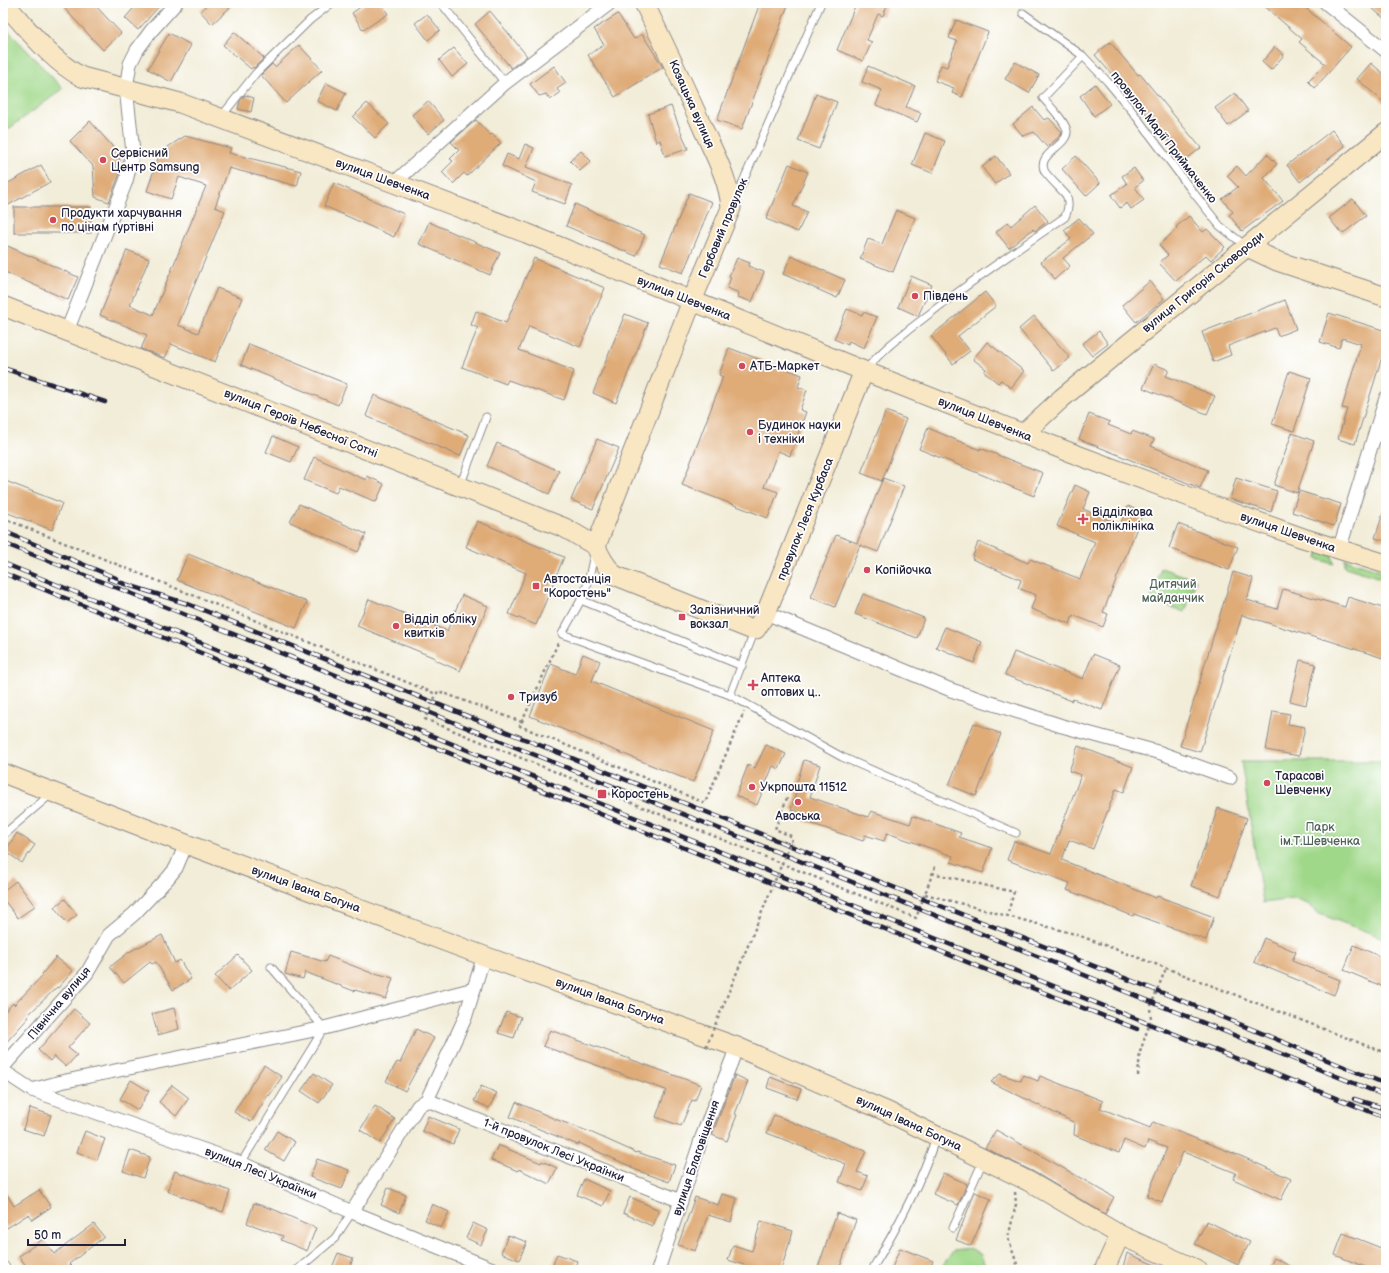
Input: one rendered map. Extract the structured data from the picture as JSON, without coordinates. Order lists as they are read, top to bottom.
{
  "streets": {
    "street": [
      "Козацька вулиця",
      "вулиця Шевченка",
      "Гербовий провулок",
      "вулиця Григорія Сковороди",
      "вулиця Героїв Небесної Сотні",
      "провулок Леся Курбаса",
      "вулиця Івана Богуна",
      "Північна вулиця",
      "1-й провулок Лесі Українки",
      "вулиця Благовіщення",
      "вулиця Лесі Українки"
    ],
    "lane": ["провулок Марії Приймаченко"]
  },
  "crossings": [
    ["Козацька вулиця", "Гербовий провулок"],
    ["провулок Марії Приймаченко", "вулиця Григорія Сковороди"],
    ["провулок Марії Приймаченко", "провулок Леся Курбаса"],
    ["вулиця Шевченка", "Гербовий провулок"],
    ["вулиця Шевченка", "вулиця Григорія Сковороди"],
    ["вулиця Шевченка", "провулок Леся Курбаса"],
    ["Гербовий провулок", "вулиця Героїв Небесної Сотні"],
    ["вулиця Івана Богуна", "Північна вулиця"],
    ["вулиця Івана Богуна", "вулиця Благовіщення"],
    ["1-й провулок Лесі Українки", "вулиця Благовіщення"]
  ],
  "parks": ["Дитячий майданчик", "Парк ім.Т.Шевченка"],
  "places": {
    "other": [
      "Сервісний Центр Samsung",
      "Продукти харчування по цінам ґуртівні",
      "Південь",
      "АТБ-Маркет",
      "Будинок науки і техніки",
      "Копійочка",
      "Відділ обліку квитків",
      "Тризуб",
      "Тарасові Шевченку",
      "Укрпошта 11512",
      "Авоська"
    ],
    "health": ["Відділкова поліклініка", "Аптека оптових ц‥"],
    "transit": ["Автостанція \"Коростень\"", "Залізничний вокзал", "Коростень"]
  },
  "scale_bar": "50 m"
}
